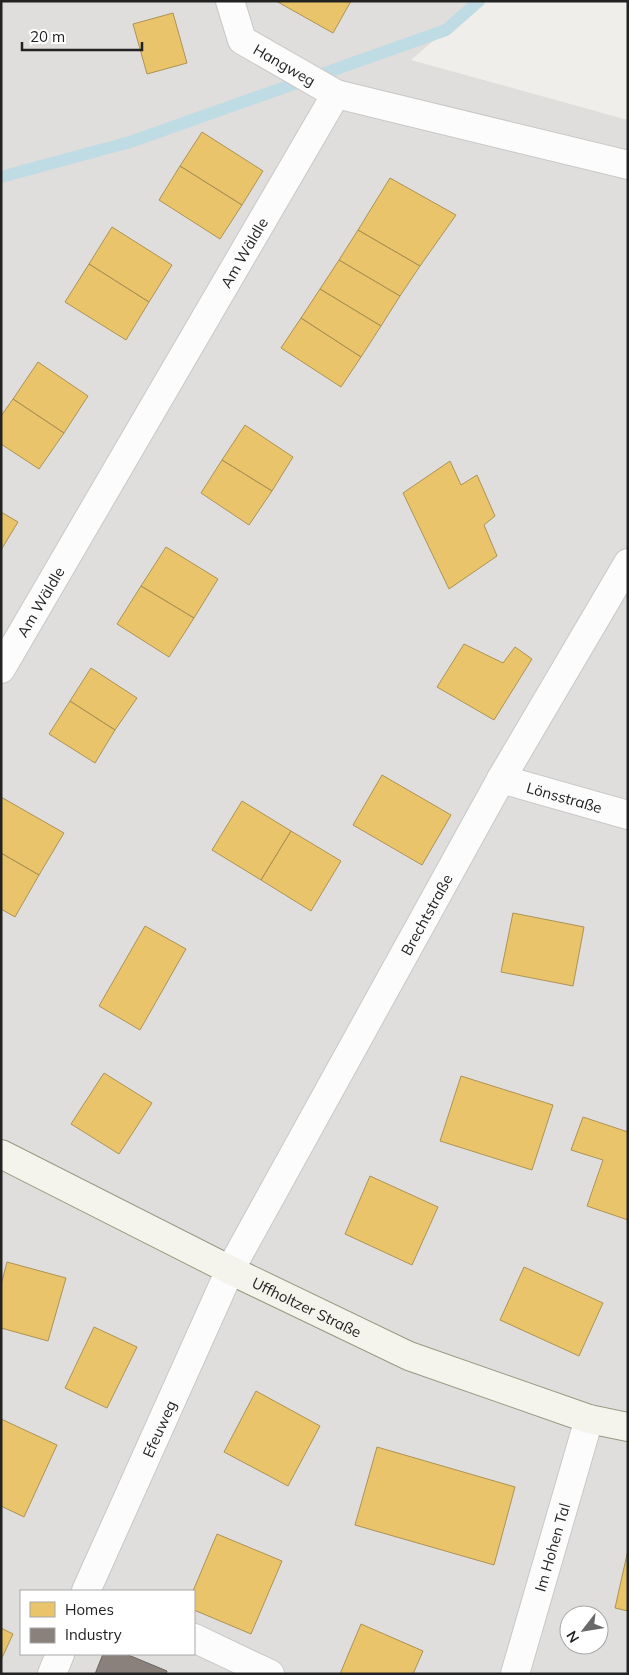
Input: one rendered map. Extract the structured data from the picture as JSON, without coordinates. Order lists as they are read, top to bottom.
{
  "streets": {
    "street": [
      "Hangweg",
      "Am Wäldle",
      "Lönsstraße",
      "Brechtstraße",
      "Uffholtzer Straße",
      "Efeuweg",
      "Im Hohen Tal"
    ]
  },
  "crossings": [
    ["Hangweg", "Am Wäldle"],
    ["Lönsstraße", "Brechtstraße"],
    ["Brechtstraße", "Uffholtzer Straße"],
    ["Brechtstraße", "Efeuweg"],
    ["Uffholtzer Straße", "Efeuweg"],
    ["Uffholtzer Straße", "Im Hohen Tal"]
  ],
  "legend": ["Homes", "Industry"],
  "scale_bar": "20 m",
  "north": "bottom left"
}
